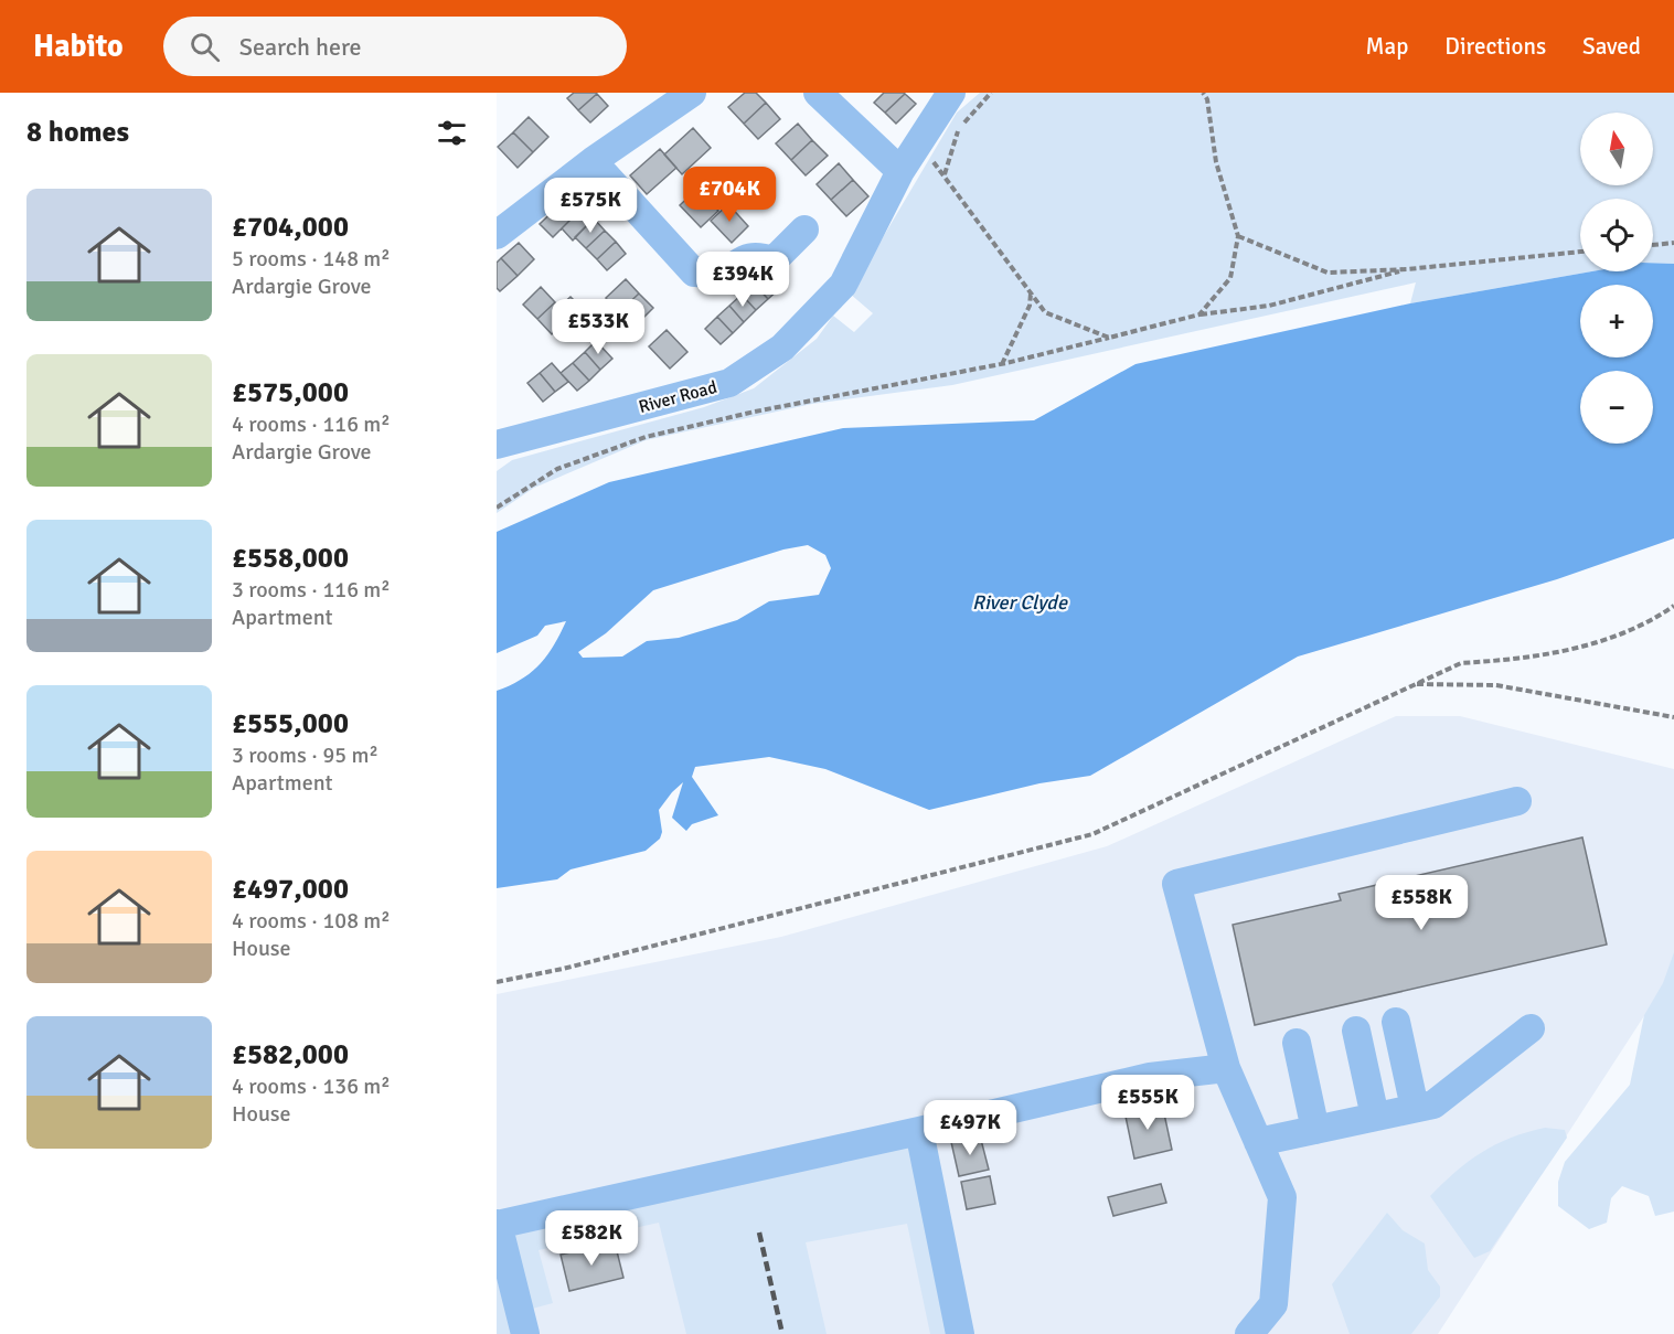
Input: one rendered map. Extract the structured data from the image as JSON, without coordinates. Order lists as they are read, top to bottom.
{
  "streets": {
    "street": ["River Road"]
  },
  "water": ["River Clyde"],
  "north": "top",
  "page": {
    "header": "Habito",
    "search": "Search here",
    "nav": ["Map", "Directions", "Saved"],
    "heading": "8 homes",
    "map_buttons": ["+", "−"],
    "price": [
      "£704K",
      "£575K",
      "£394K",
      "£533K",
      "£558K",
      "£555K",
      "£497K",
      "£582K"
    ],
    "list": [
      {
        "name": "£704,000",
        "note": "5 rooms · 148 m² · Ardargie Grove"
      },
      {
        "name": "£575,000",
        "note": "4 rooms · 116 m² · Ardargie Grove"
      },
      {
        "name": "£558,000",
        "note": "3 rooms · 116 m² · Apartment"
      },
      {
        "name": "£555,000",
        "note": "3 rooms · 95 m² · Apartment"
      },
      {
        "name": "£497,000",
        "note": "4 rooms · 108 m² · House"
      },
      {
        "name": "£582,000",
        "note": "4 rooms · 136 m² · House"
      }
    ]
  }
}
